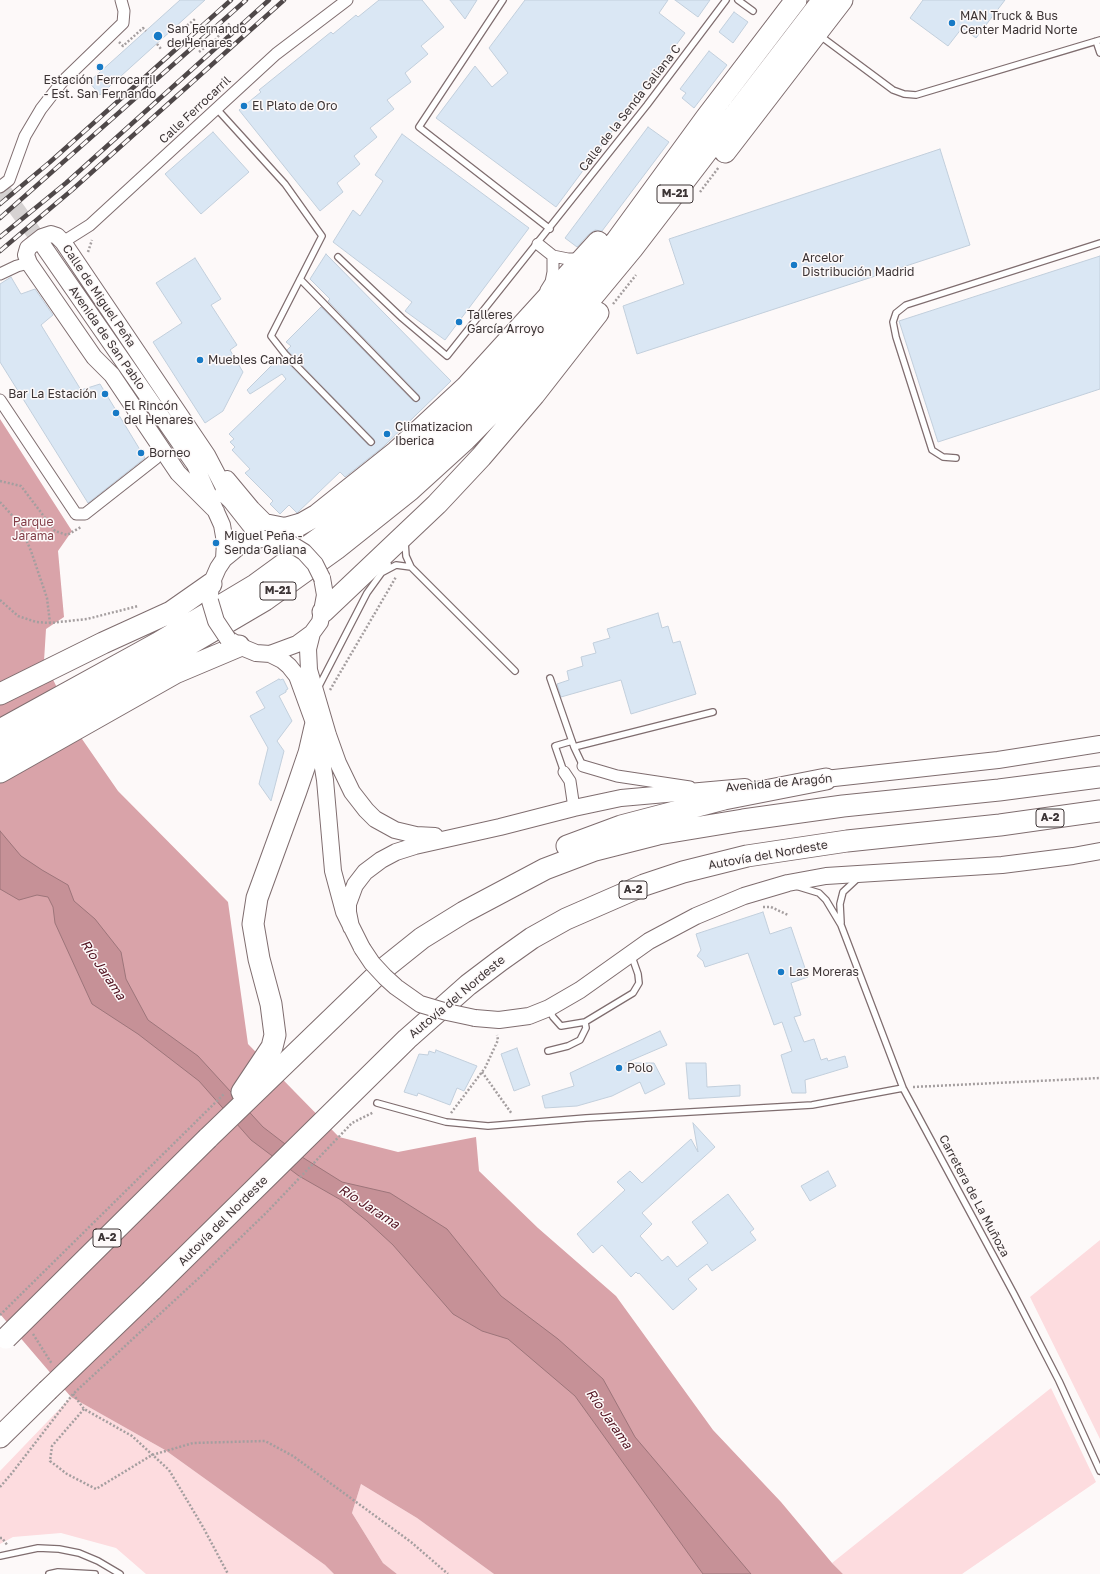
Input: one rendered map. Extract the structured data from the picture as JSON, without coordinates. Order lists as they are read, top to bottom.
{
  "streets": {
    "highway": ["M-21", "A-2", "Autovía del Nordeste"],
    "street": [
      "Calle Ferrocarril",
      "Calle de Miguel Peña",
      "Avenida de San Pablo",
      "Avenida de Aragón"
    ],
    "lane": ["Calle de la Senda Galiana C", "Carretera de La Muñoza"]
  },
  "crossings": [
    ["Calle Ferrocarril", "Calle de Miguel Peña"],
    ["Avenida de San Pablo", "Avenida de Aragón"]
  ],
  "water": ["Río Jarama"],
  "parks": ["Parque Jarama"],
  "places": [
    "MAN Truck & Bus Center Madrid Norte",
    "San Fernando de Henares",
    "Estación Ferrocarril - Est. San Fernando",
    "El Plato de Oro",
    "Arcelor Distribución Madrid",
    "Talleres García Arroyo",
    "Muebles Canadá",
    "Bar La Estación",
    "El Rincón del Henares",
    "Climatizacion Iberica",
    "Borneo",
    "Miguel Peña - Senda Galiana",
    "Las Moreras",
    "Polo"
  ]
}
